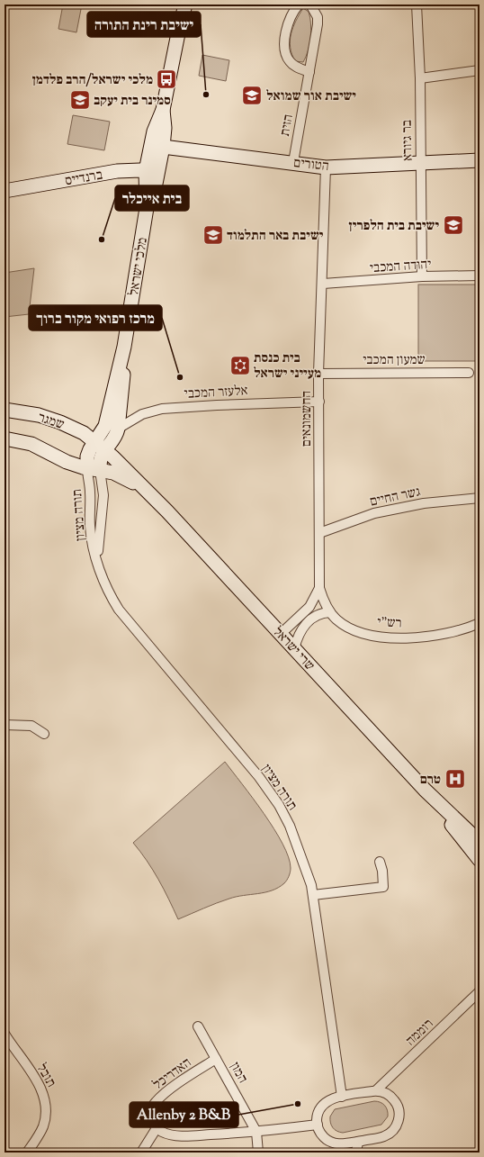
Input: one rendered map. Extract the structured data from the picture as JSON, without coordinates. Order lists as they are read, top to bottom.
{
  "streets": {
    "street": [
      "הזית",
      "בר גיורא",
      "הטורים",
      "ברנדייס",
      "יהודה המכבי",
      "מלכי ישראל",
      "שמעון המכבי",
      "אלעזר המכבי",
      "החשמונאים",
      "שמגר",
      "גשר החיים",
      "תורה מציון",
      "רש\"י",
      "שרי ישראל",
      "רוממה",
      "המון",
      "האדריכל",
      "תובל"
    ]
  },
  "crossings": [
    ["הזית", "הטורים"],
    ["בר גיורא", "הטורים"],
    ["בר גיורא", "יהודה המכבי"],
    ["הטורים", "מלכי ישראל"],
    ["הטורים", "החשמונאים"],
    ["ברנדייס", "מלכי ישראל"],
    ["יהודה המכבי", "החשמונאים"],
    ["מלכי ישראל", "אלעזר המכבי"],
    ["מלכי ישראל", "שמגר"],
    ["מלכי ישראל", "תורה מציון"],
    ["מלכי ישראל", "שרי ישראל"],
    ["שמעון המכבי", "החשמונאים"],
    ["אלעזר המכבי", "החשמונאים"],
    ["החשמונאים", "גשר החיים"],
    ["החשמונאים", "רש\"י"],
    ["החשמונאים", "שרי ישראל"],
    ["שמגר", "תורה מציון"],
    ["שמגר", "שרי ישראל"],
    ["תורה מציון", "שרי ישראל"],
    ["תורה מציון", "רוממה"],
    ["המון", "האדריכל"]
  ],
  "places": {
    "bus stop": ["מלכי ישראל/הרב פלדמן"],
    "other": [
      "ישיבת רינת התורה",
      "בית אייכלר",
      "מרכז רפואי מקור ברוך",
      "Allenby 2 B&B"
    ],
    "school or university": [
      "ישיבת אור שמואל",
      "סמינר בית יעקב",
      "ישיבת בית הלפרין",
      "ישיבת באר התלמוד"
    ],
    "synagogue": ["בית כנסת מעייני ישראל"],
    "hospital": ["טרם"]
  }
}
